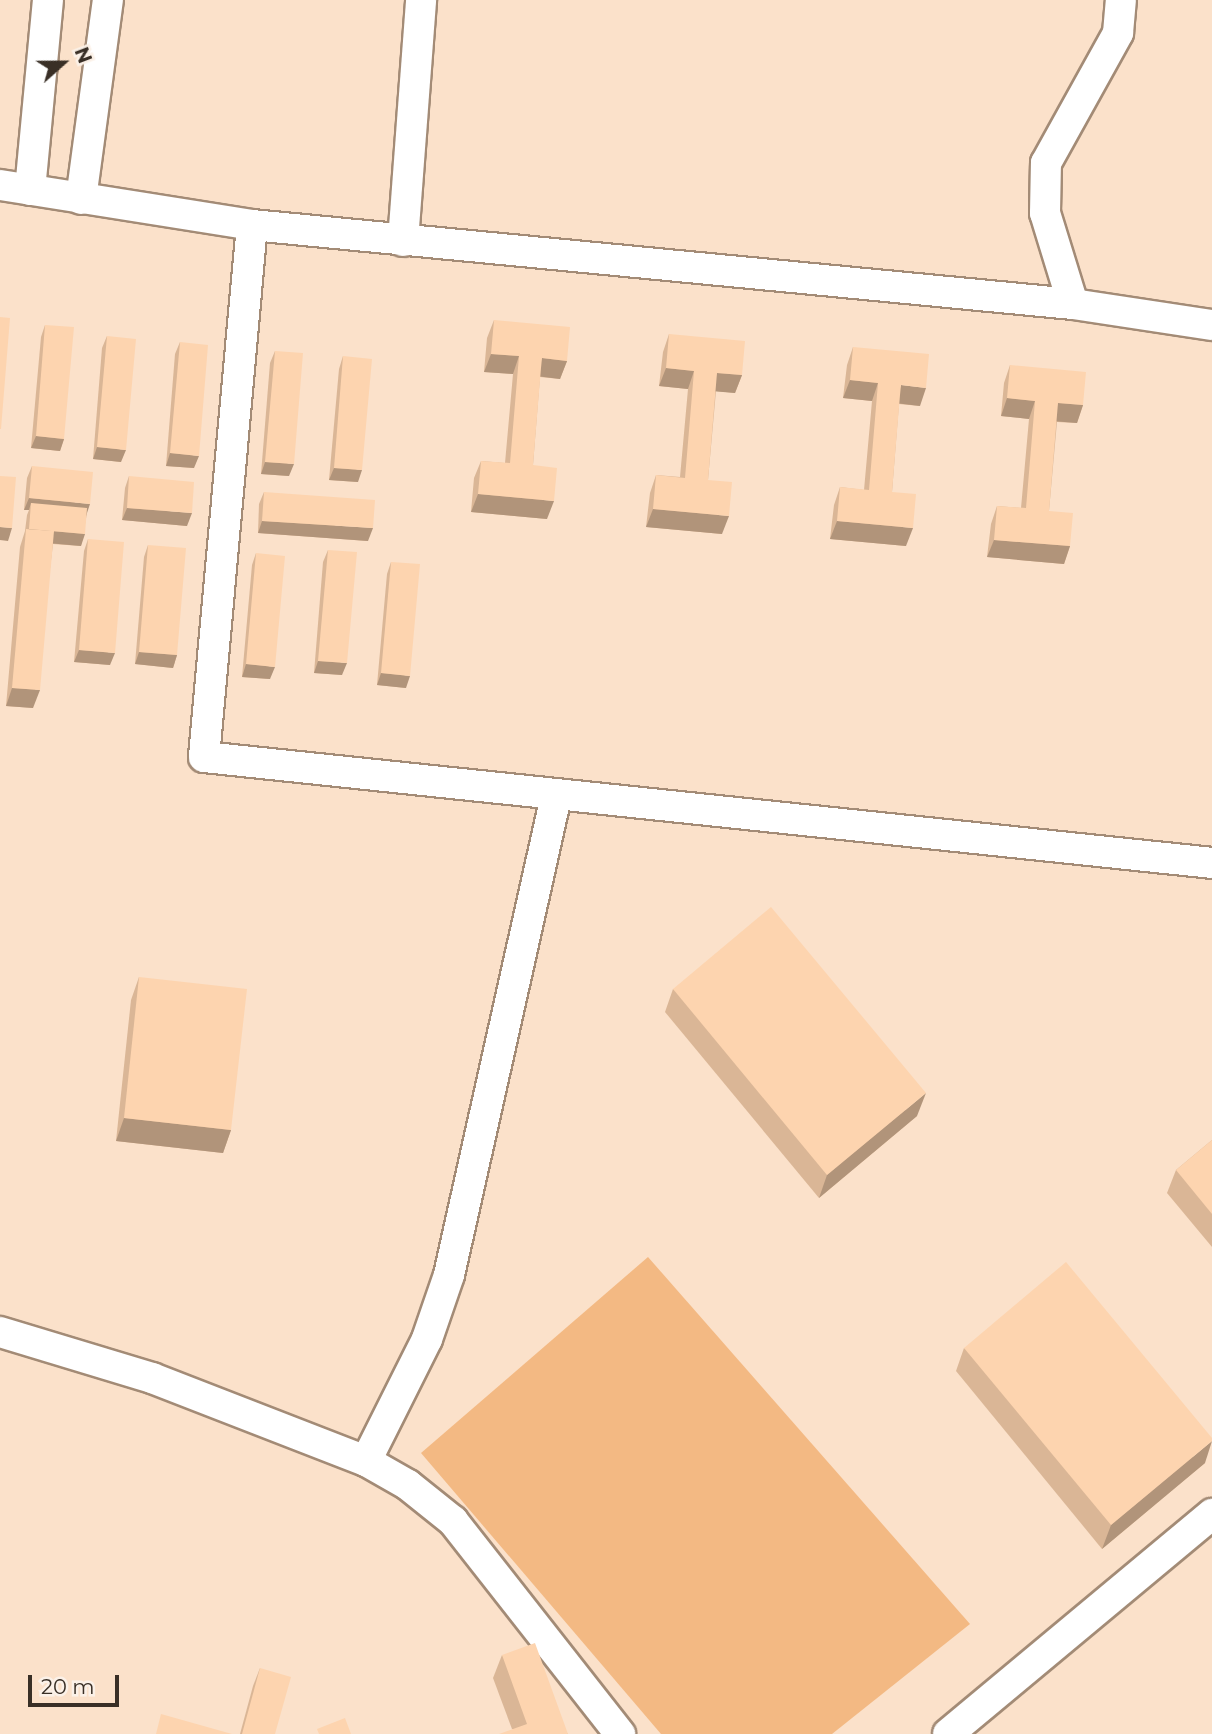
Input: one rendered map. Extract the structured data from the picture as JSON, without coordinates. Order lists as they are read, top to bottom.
{
  "scale_bar": "20 m",
  "north": "right"
}
